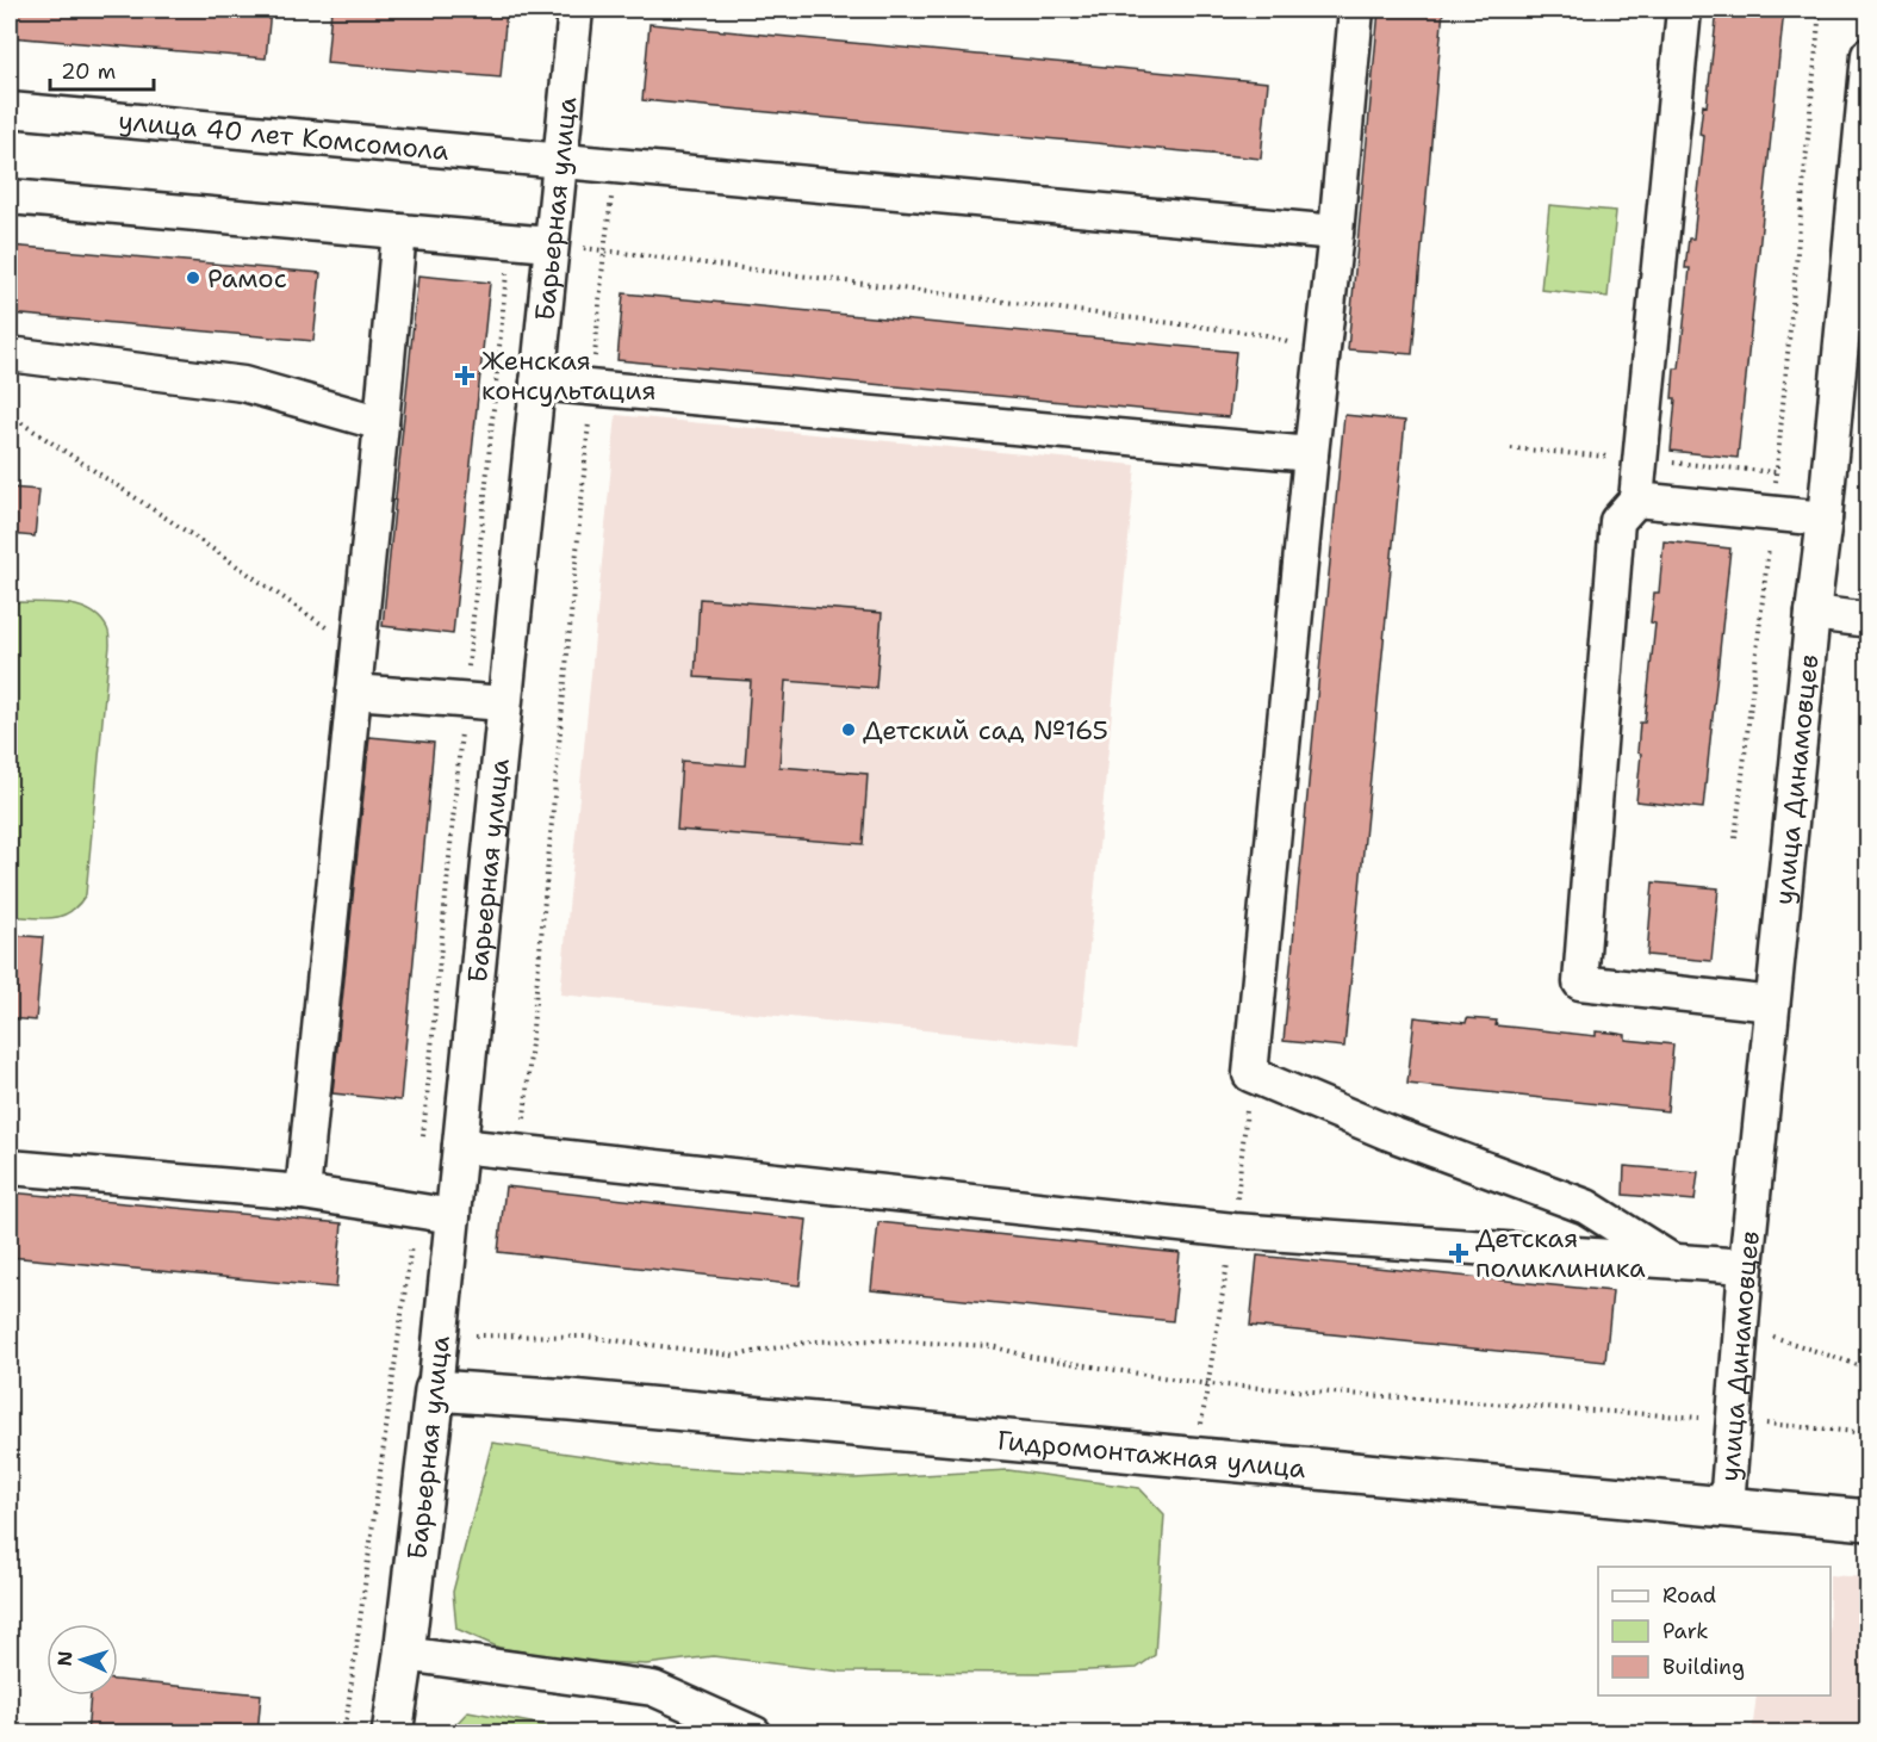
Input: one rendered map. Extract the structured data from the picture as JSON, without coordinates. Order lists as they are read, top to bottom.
{
  "streets": {
    "main road": ["Барьерная улица", "Гидромонтажная улица"],
    "street": ["улица 40 лет Комсомола", "улица Динамовцев"]
  },
  "crossings": [
    ["улица 40 лет Комсомола", "Барьерная улица"],
    ["Барьерная улица", "Гидромонтажная улица"],
    ["улица Динамовцев", "Гидромонтажная улица"]
  ],
  "places": {
    "other": ["Рамос", "Детский сад №165"],
    "health": ["Женская консультация", "Детская поликлиника"]
  },
  "legend": ["Road", "Park", "Building"],
  "scale_bar": "20 m",
  "north": "left"
}
